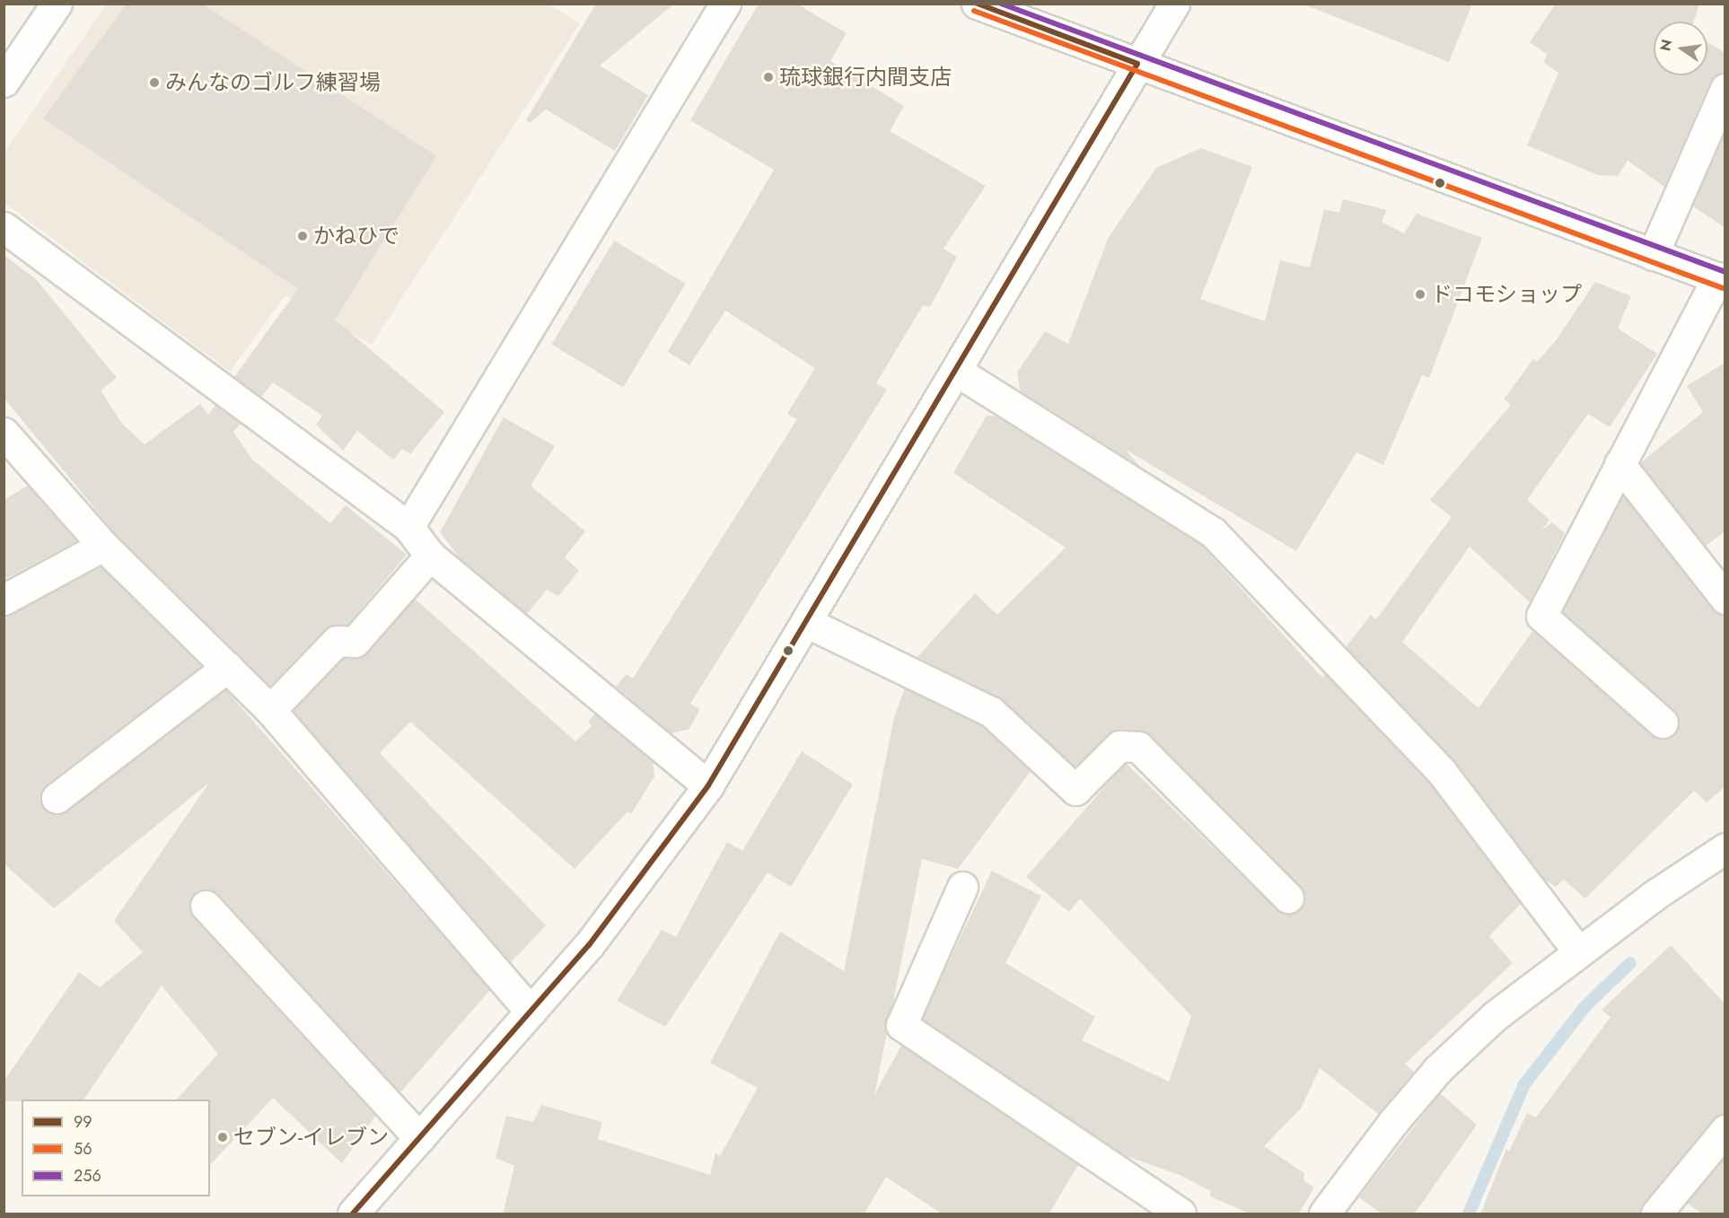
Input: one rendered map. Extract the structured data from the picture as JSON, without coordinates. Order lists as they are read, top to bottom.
{
  "places": [
    "琉球銀行内間支店",
    "みんなのゴルフ練習場",
    "かねひで",
    "ドコモショップ",
    "セブン-イレブン"
  ],
  "lines": ["transit line 99", "transit line 256", "transit line 56"],
  "legend": ["99", "56", "256"],
  "north": "left"
}
